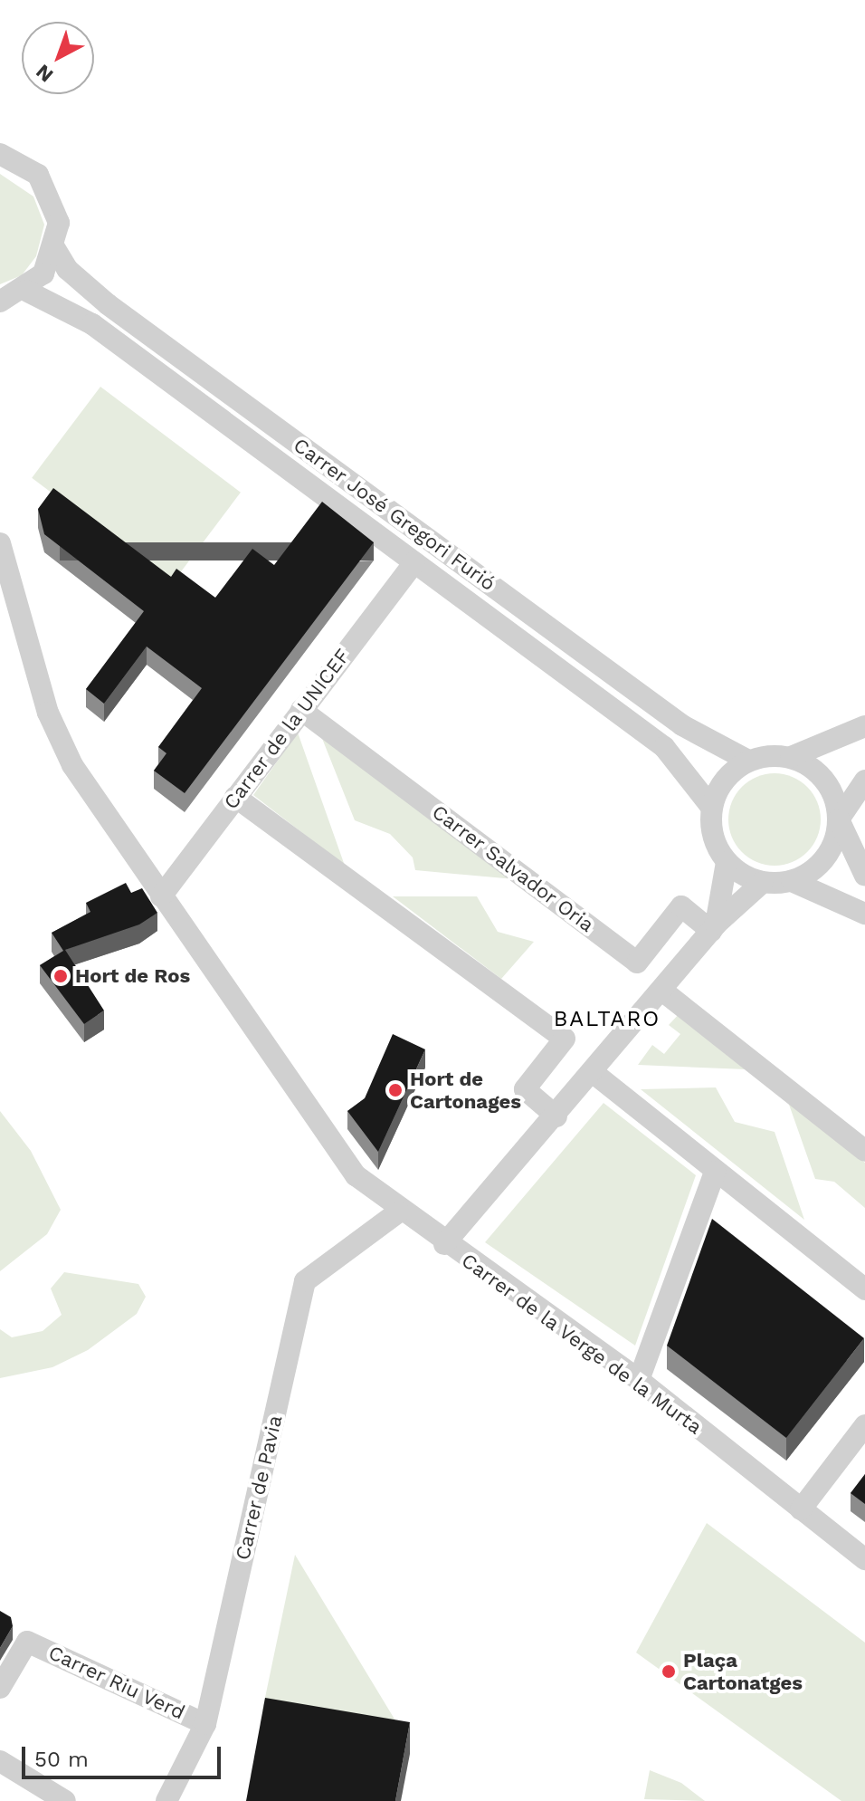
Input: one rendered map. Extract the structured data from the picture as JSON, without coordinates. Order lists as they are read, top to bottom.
{
  "streets": {
    "street": [
      "Carrer José Gregori Furió",
      "Carrer de la UNICEF",
      "Carrer Salvador Oria",
      "Carrer de la Verge de la Murta",
      "Carrer de Pavia",
      "Carrer Riu Verd"
    ]
  },
  "crossings": [
    ["Carrer José Gregori Furió", "Carrer de la UNICEF"],
    ["Carrer de la UNICEF", "Carrer Salvador Oria"],
    ["Carrer de la UNICEF", "Carrer de la Verge de la Murta"],
    ["Carrer de la Verge de la Murta", "Carrer de Pavia"],
    ["Carrer de Pavia", "Carrer Riu Verd"]
  ],
  "districts": ["BALTARO"],
  "places": ["Hort de Ros", "Hort de Cartonages", "Plaça Cartonatges"],
  "scale_bar": "50 m",
  "north": "bottom left"
}
